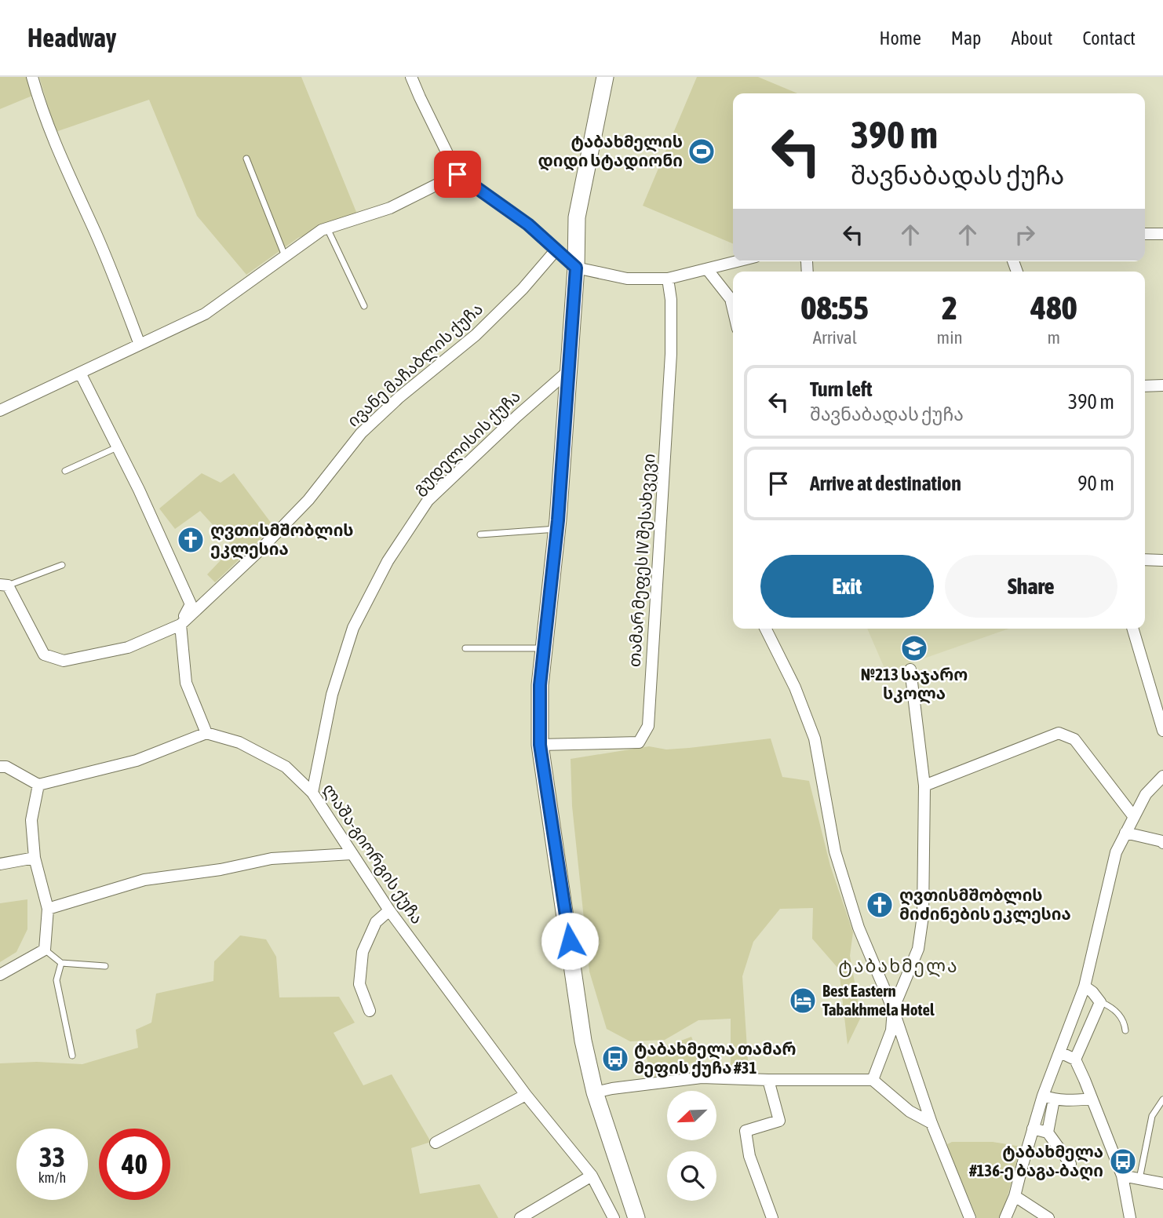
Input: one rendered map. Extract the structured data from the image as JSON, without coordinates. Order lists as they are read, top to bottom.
{
  "streets": {
    "street": [
      "ივანე მაჩაბლის ქუჩა",
      "გუდელისის ქუჩა",
      "თამარ მეფეს IV შესახვევი",
      "ლაშა-გიორგის ქუჩა"
    ]
  },
  "crossings": [
    ["გუდელისის ქუჩა", "ლაშა-გიორგის ქუჩა"]
  ],
  "districts": ["ტაბახმელა"],
  "places": {
    "sports": ["ტაბახმელის დიდი სტადიონი"],
    "church": ["ღვთისმშობლის ეკლესია", "ღვთისმშობლის მიძინების ეკლესია"],
    "school or university": ["№213 საჯარო სკოლა"],
    "hotel": ["Best Eastern Tabakhmela Hotel"],
    "bus stop": ["ტაბახმელა თამარ მეფის ქუჩა #31", "ტაბახმელა #136-ე ბაგა-ბაღი"]
  },
  "north": "bottom left",
  "page": {
    "header": "Headway",
    "nav": [
      "Home",
      "Map",
      "About",
      "Contact"
    ],
    "turn": ["390 m", "შავნაბადას ქუჩა"],
    "eta": [
      "08:55",
      "Arrival",
      "2",
      "min",
      "480",
      "m"
    ],
    "list": [
      {
        "name": "Turn left",
        "note": "შავნაბადას ქუჩა",
        "value": "390 m"
      },
      {
        "name": "Arrive at destination",
        "value": "90 m"
      }
    ],
    "buttons": ["Exit", "Share"],
    "speed": "33 km/h",
    "limit": "40"
  }
}
